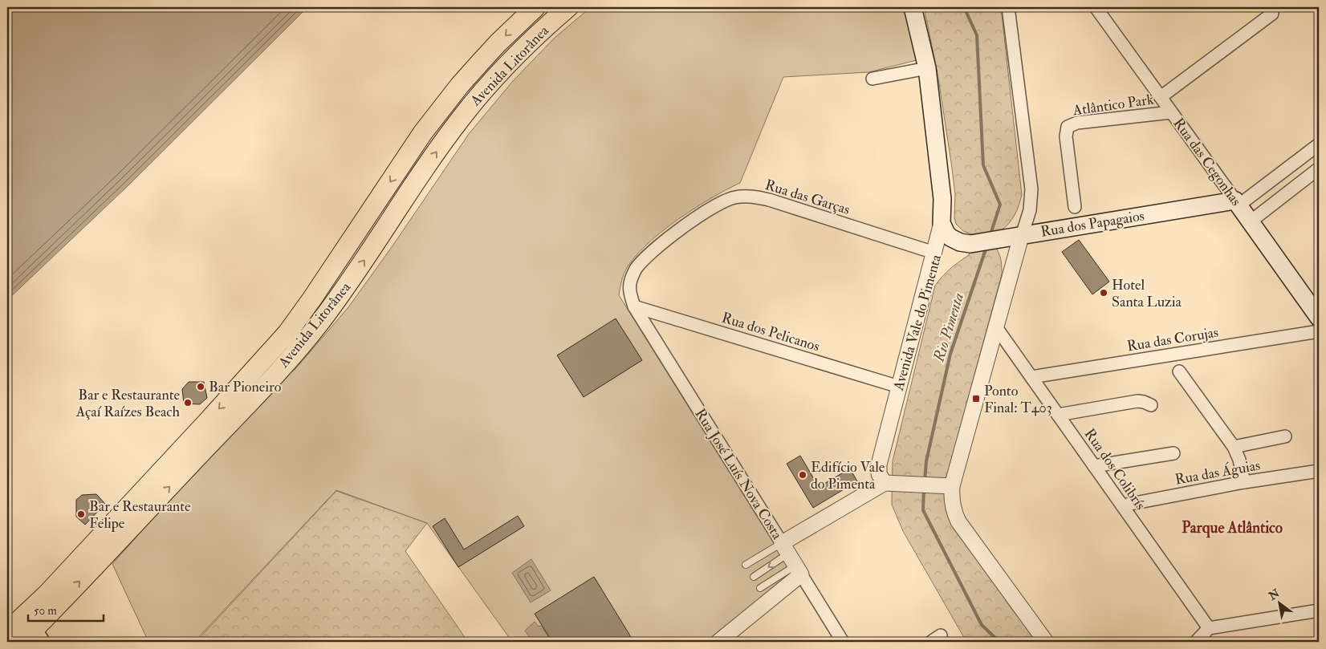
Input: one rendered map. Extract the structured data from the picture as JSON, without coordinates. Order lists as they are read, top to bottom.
{
  "streets": {
    "main road": [
      "Avenida Litorânea",
      "Rua das Cegonhas",
      "Rua dos Papagaios",
      "Avenida Vale do Pimenta"
    ],
    "street": [
      "Atlântico Park",
      "Rua das Garças",
      "Rua dos Pelicanos",
      "Rua das Corujas",
      "Rua dos Colibrís",
      "Rua das Águias",
      "Rua José Luís Nova Costa"
    ]
  },
  "crossings": [
    ["Atlântico Park", "Rua das Cegonhas"],
    ["Rua das Cegonhas", "Rua dos Papagaios"],
    ["Rua das Garças", "Avenida Vale do Pimenta"],
    ["Rua das Garças", "Rua dos Pelicanos"],
    ["Rua das Garças", "Rua José Luís Nova Costa"],
    ["Rua dos Papagaios", "Avenida Vale do Pimenta"],
    ["Avenida Vale do Pimenta", "Rua dos Pelicanos"],
    ["Rua dos Pelicanos", "Rua José Luís Nova Costa"],
    ["Rua das Corujas", "Rua dos Colibrís"],
    ["Rua dos Colibrís", "Rua das Águias"]
  ],
  "districts": ["Parque Atlântico"],
  "water": ["Rio Pimenta"],
  "places": {
    "other": [
      "Hotel Santa Luzia",
      "Bar Pioneiro",
      "Bar e Restaurante Açaí Raízes Beach",
      "Edifício Vale do Pimenta",
      "Bar e Restaurante Felipe"
    ],
    "transit": ["Ponto Final: T403"]
  },
  "scale_bar": "50 m",
  "north": "top left"
}
